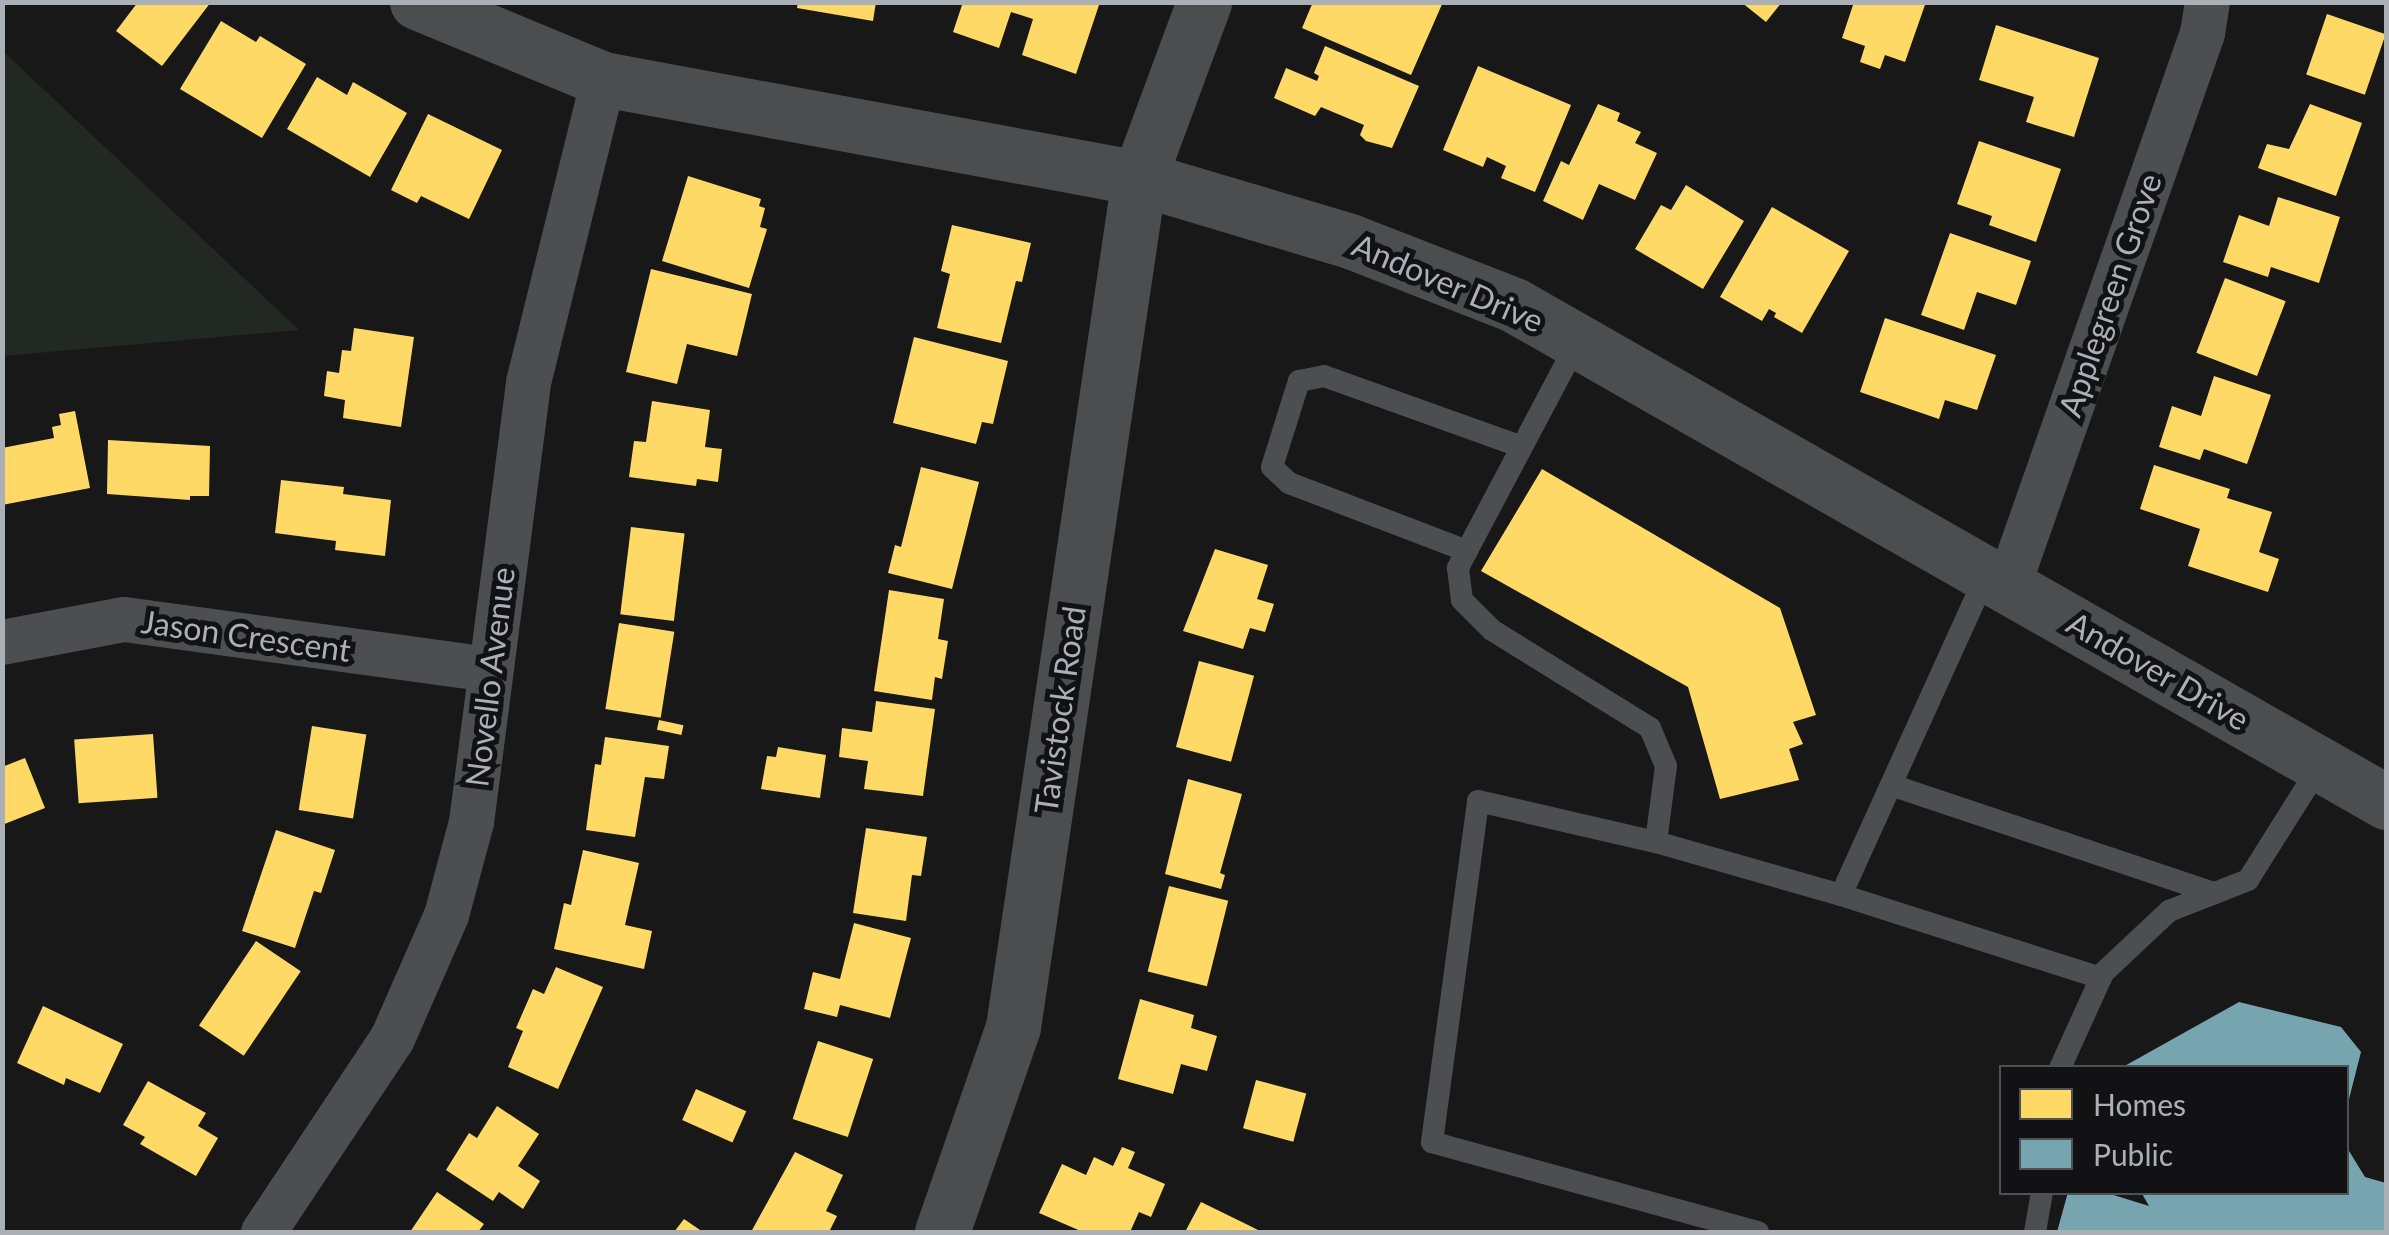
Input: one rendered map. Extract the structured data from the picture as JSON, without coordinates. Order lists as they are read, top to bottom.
{
  "streets": {
    "street": [
      "Andover Drive",
      "Applegreen Grove",
      "Jason Crescent",
      "Novello Avenue",
      "Tavistock Road"
    ]
  },
  "crossings": [
    ["Andover Drive", "Applegreen Grove"],
    ["Andover Drive", "Novello Avenue"],
    ["Andover Drive", "Tavistock Road"],
    ["Jason Crescent", "Novello Avenue"]
  ],
  "legend": ["Homes", "Public"]
}
